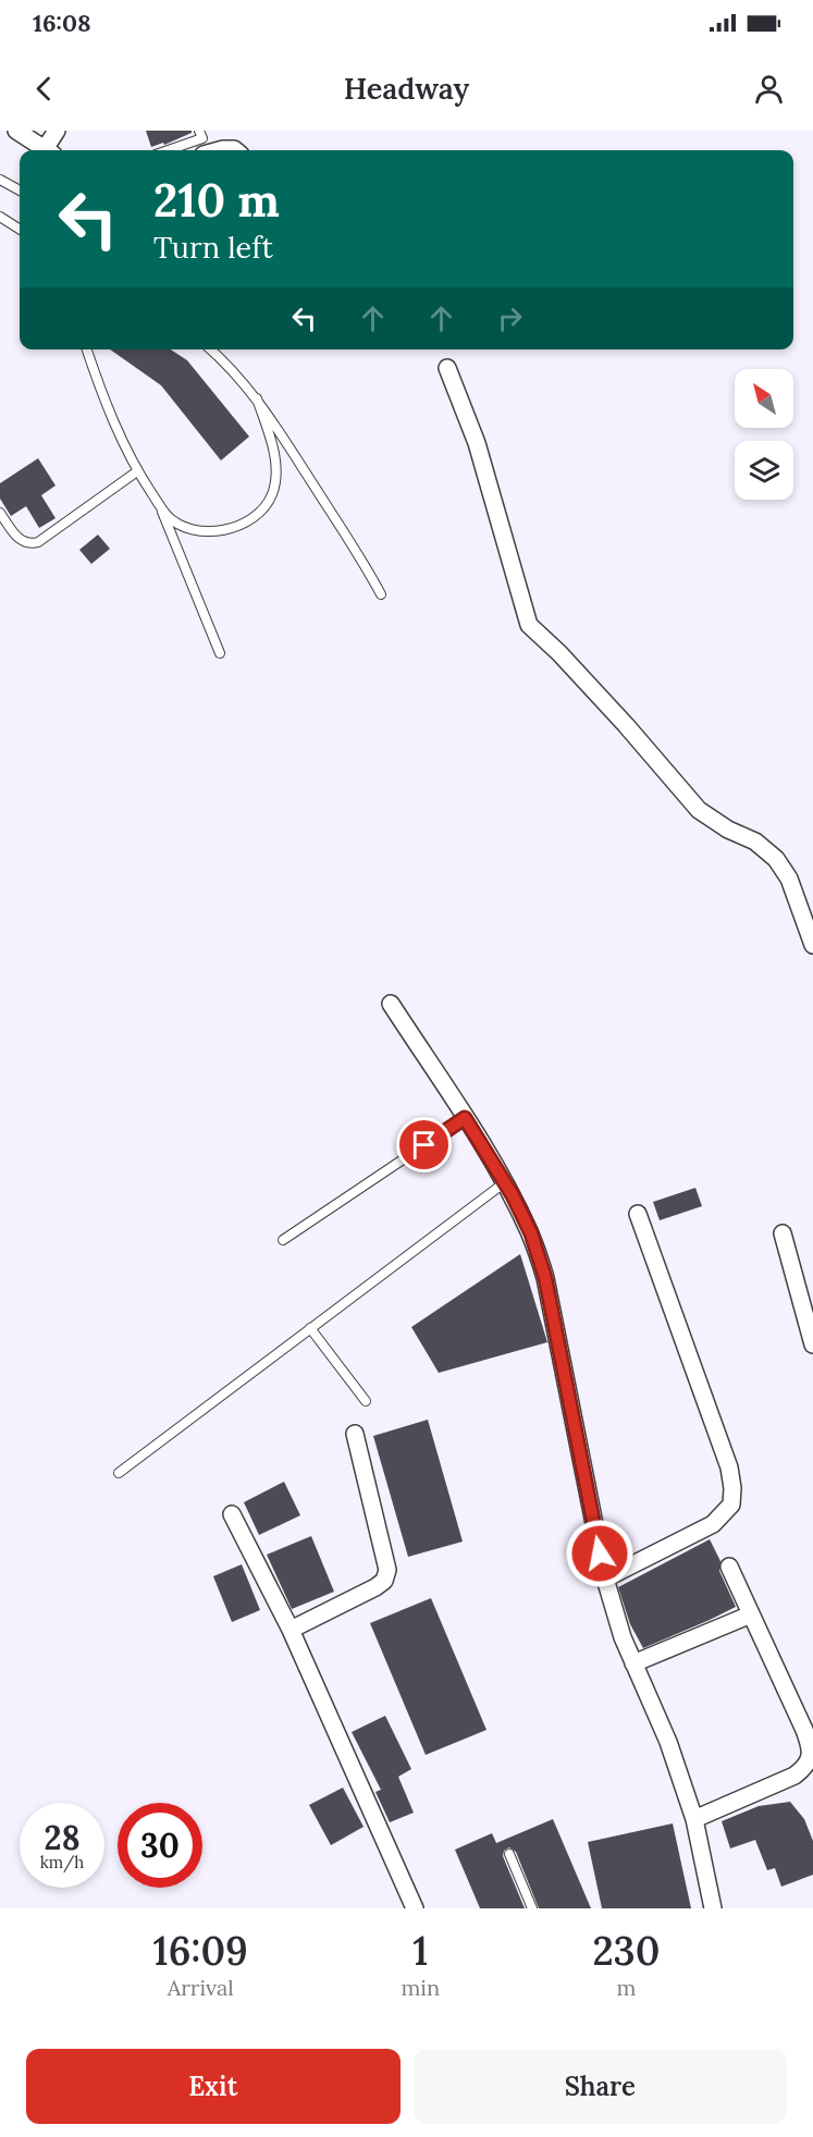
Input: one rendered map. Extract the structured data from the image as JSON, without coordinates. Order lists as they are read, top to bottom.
{
  "north": "top left",
  "page": {
    "status": "16:08",
    "header": "Headway",
    "turn": ["210 m", "Turn left"],
    "speed": "28 km/h",
    "limit": "30",
    "eta": [
      "16:09",
      "Arrival",
      "1",
      "min",
      "230",
      "m"
    ],
    "buttons": ["Exit", "Share"]
  }
}
